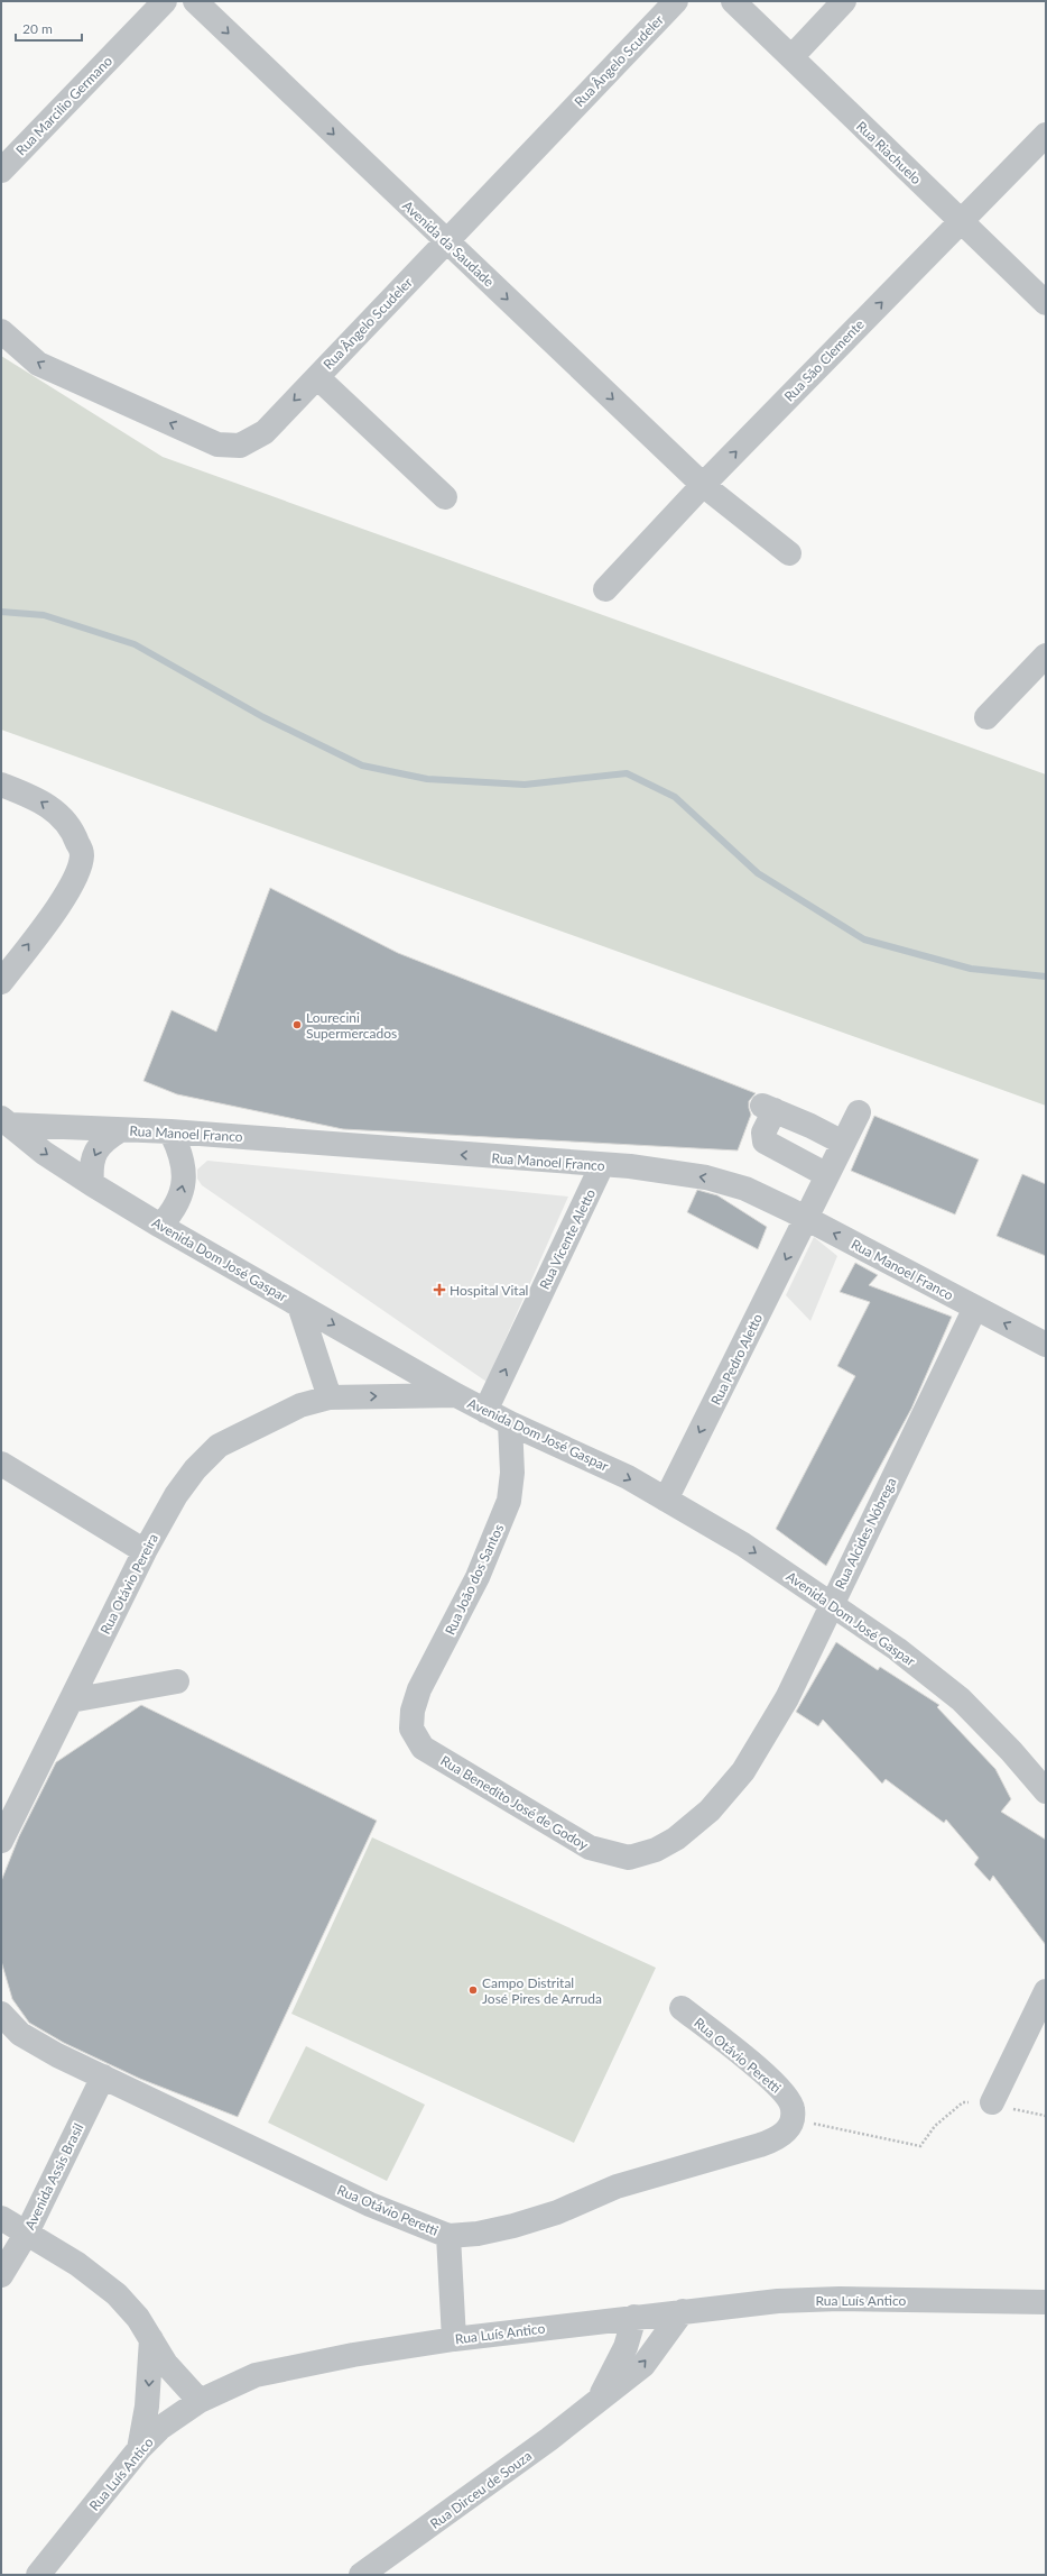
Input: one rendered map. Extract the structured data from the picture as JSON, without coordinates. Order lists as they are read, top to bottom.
{
  "streets": {
    "street": [
      "Rua Ângelo Scudeler",
      "Rua Marcilio Germano",
      "Rua Riachuelo",
      "Avenida da Saudade",
      "Rua São Clemente",
      "Rua Manoel Franco",
      "Rua Vicente Aletto",
      "Avenida Dom José Gaspar",
      "Rua Pedro Aletto",
      "Rua Alcides Nóbrega",
      "Rua João dos Santos",
      "Rua Otávio Pereira",
      "Rua Benedito José de Godoy",
      "Rua Otávio Peretti",
      "Avenida Assis Brasil",
      "Rua Luís Antico",
      "Rua Dirceu de Souza"
    ]
  },
  "crossings": [
    ["Rua Ângelo Scudeler", "Avenida da Saudade"],
    ["Rua Riachuelo", "Rua São Clemente"],
    ["Avenida da Saudade", "Rua São Clemente"],
    ["Rua Manoel Franco", "Rua Vicente Aletto"],
    ["Rua Manoel Franco", "Avenida Dom José Gaspar"],
    ["Rua Manoel Franco", "Rua Pedro Aletto"],
    ["Rua Manoel Franco", "Rua Alcides Nóbrega"],
    ["Rua Vicente Aletto", "Avenida Dom José Gaspar"],
    ["Avenida Dom José Gaspar", "Rua Pedro Aletto"],
    ["Avenida Dom José Gaspar", "Rua Alcides Nóbrega"],
    ["Avenida Dom José Gaspar", "Rua João dos Santos"],
    ["Avenida Dom José Gaspar", "Rua Otávio Pereira"],
    ["Rua Alcides Nóbrega", "Rua Benedito José de Godoy"],
    ["Rua João dos Santos", "Rua Benedito José de Godoy"],
    ["Rua Otávio Peretti", "Avenida Assis Brasil"],
    ["Rua Luís Antico", "Rua Dirceu de Souza"]
  ],
  "one_way": [
    "Rua Ângelo Scudeler",
    "Avenida da Saudade",
    "Rua São Clemente",
    "Rua Manoel Franco",
    "Rua Vicente Aletto",
    "Avenida Dom José Gaspar",
    "Rua Pedro Aletto"
  ],
  "places": {
    "other": ["Lourecini Supermercados", "Campo Distrital José Pires de Arruda"],
    "health": ["Hospital Vital"]
  },
  "scale_bar": "20 m"
}
